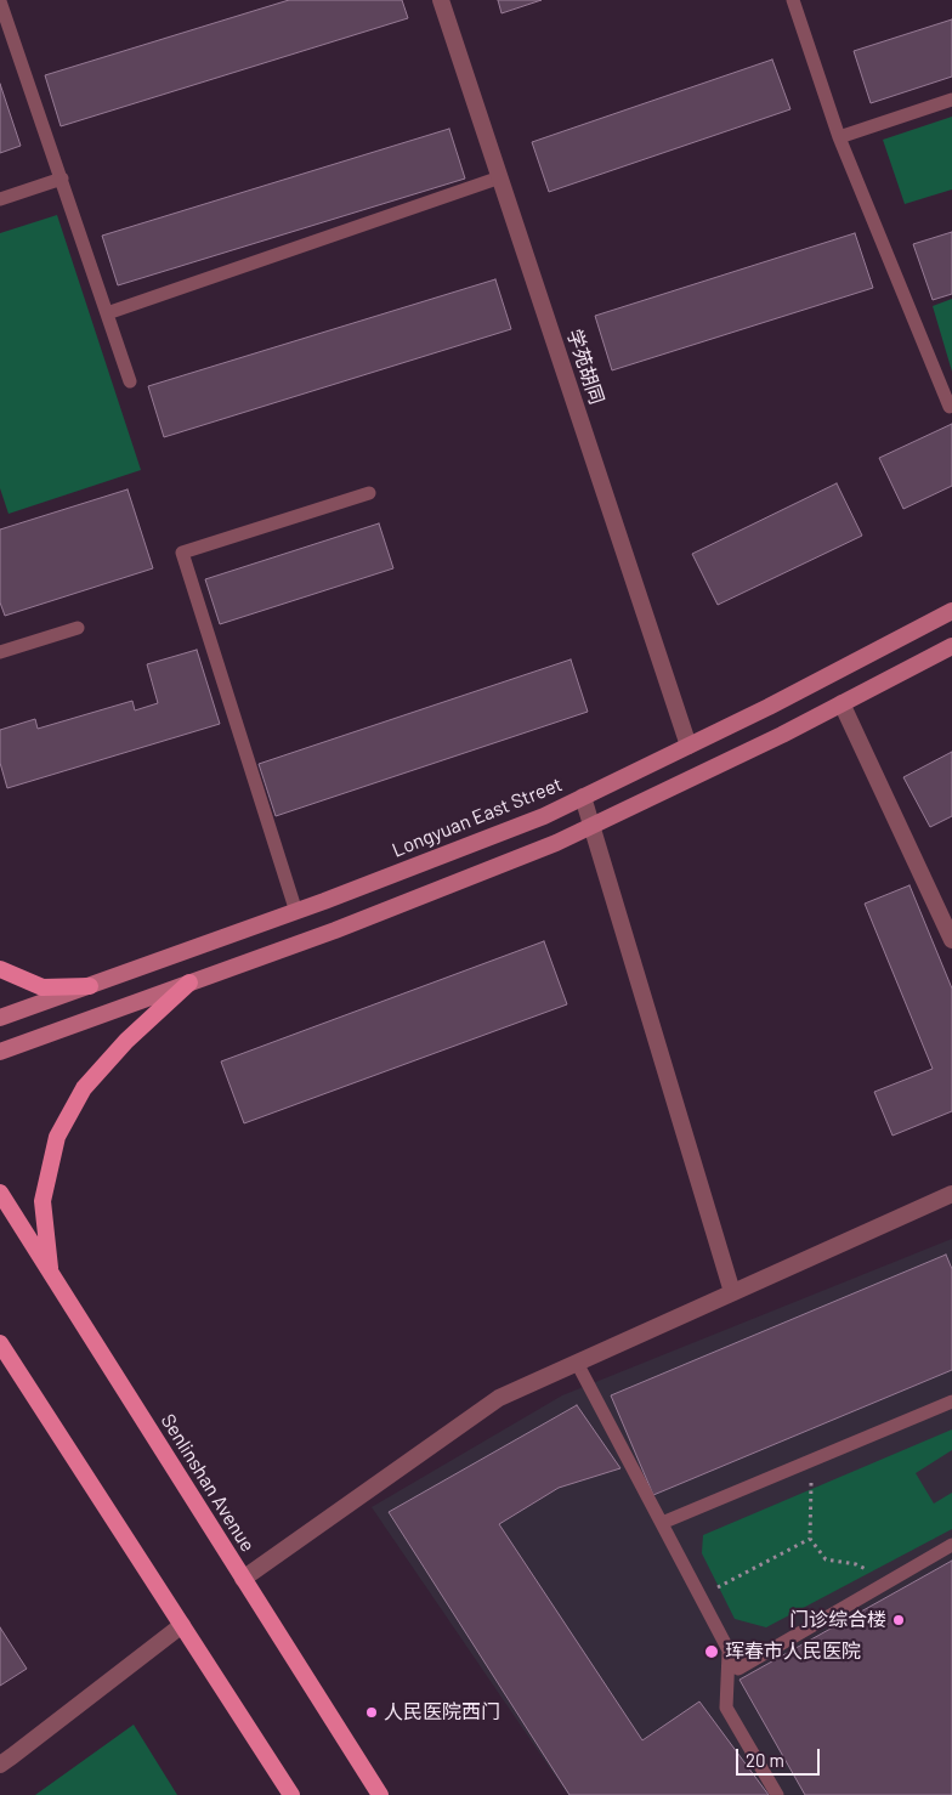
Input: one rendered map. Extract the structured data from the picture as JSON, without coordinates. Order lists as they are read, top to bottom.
{
  "streets": {
    "main road": ["Longyuan East Street", "Senlinshan Avenue"],
    "street": ["学苑胡同"]
  },
  "crossings": [
    ["学苑胡同", "Longyuan East Street"]
  ],
  "places": ["门诊综合楼", "珲春市人民医院", "人民医院西门"],
  "scale_bar": "20 m"
}
